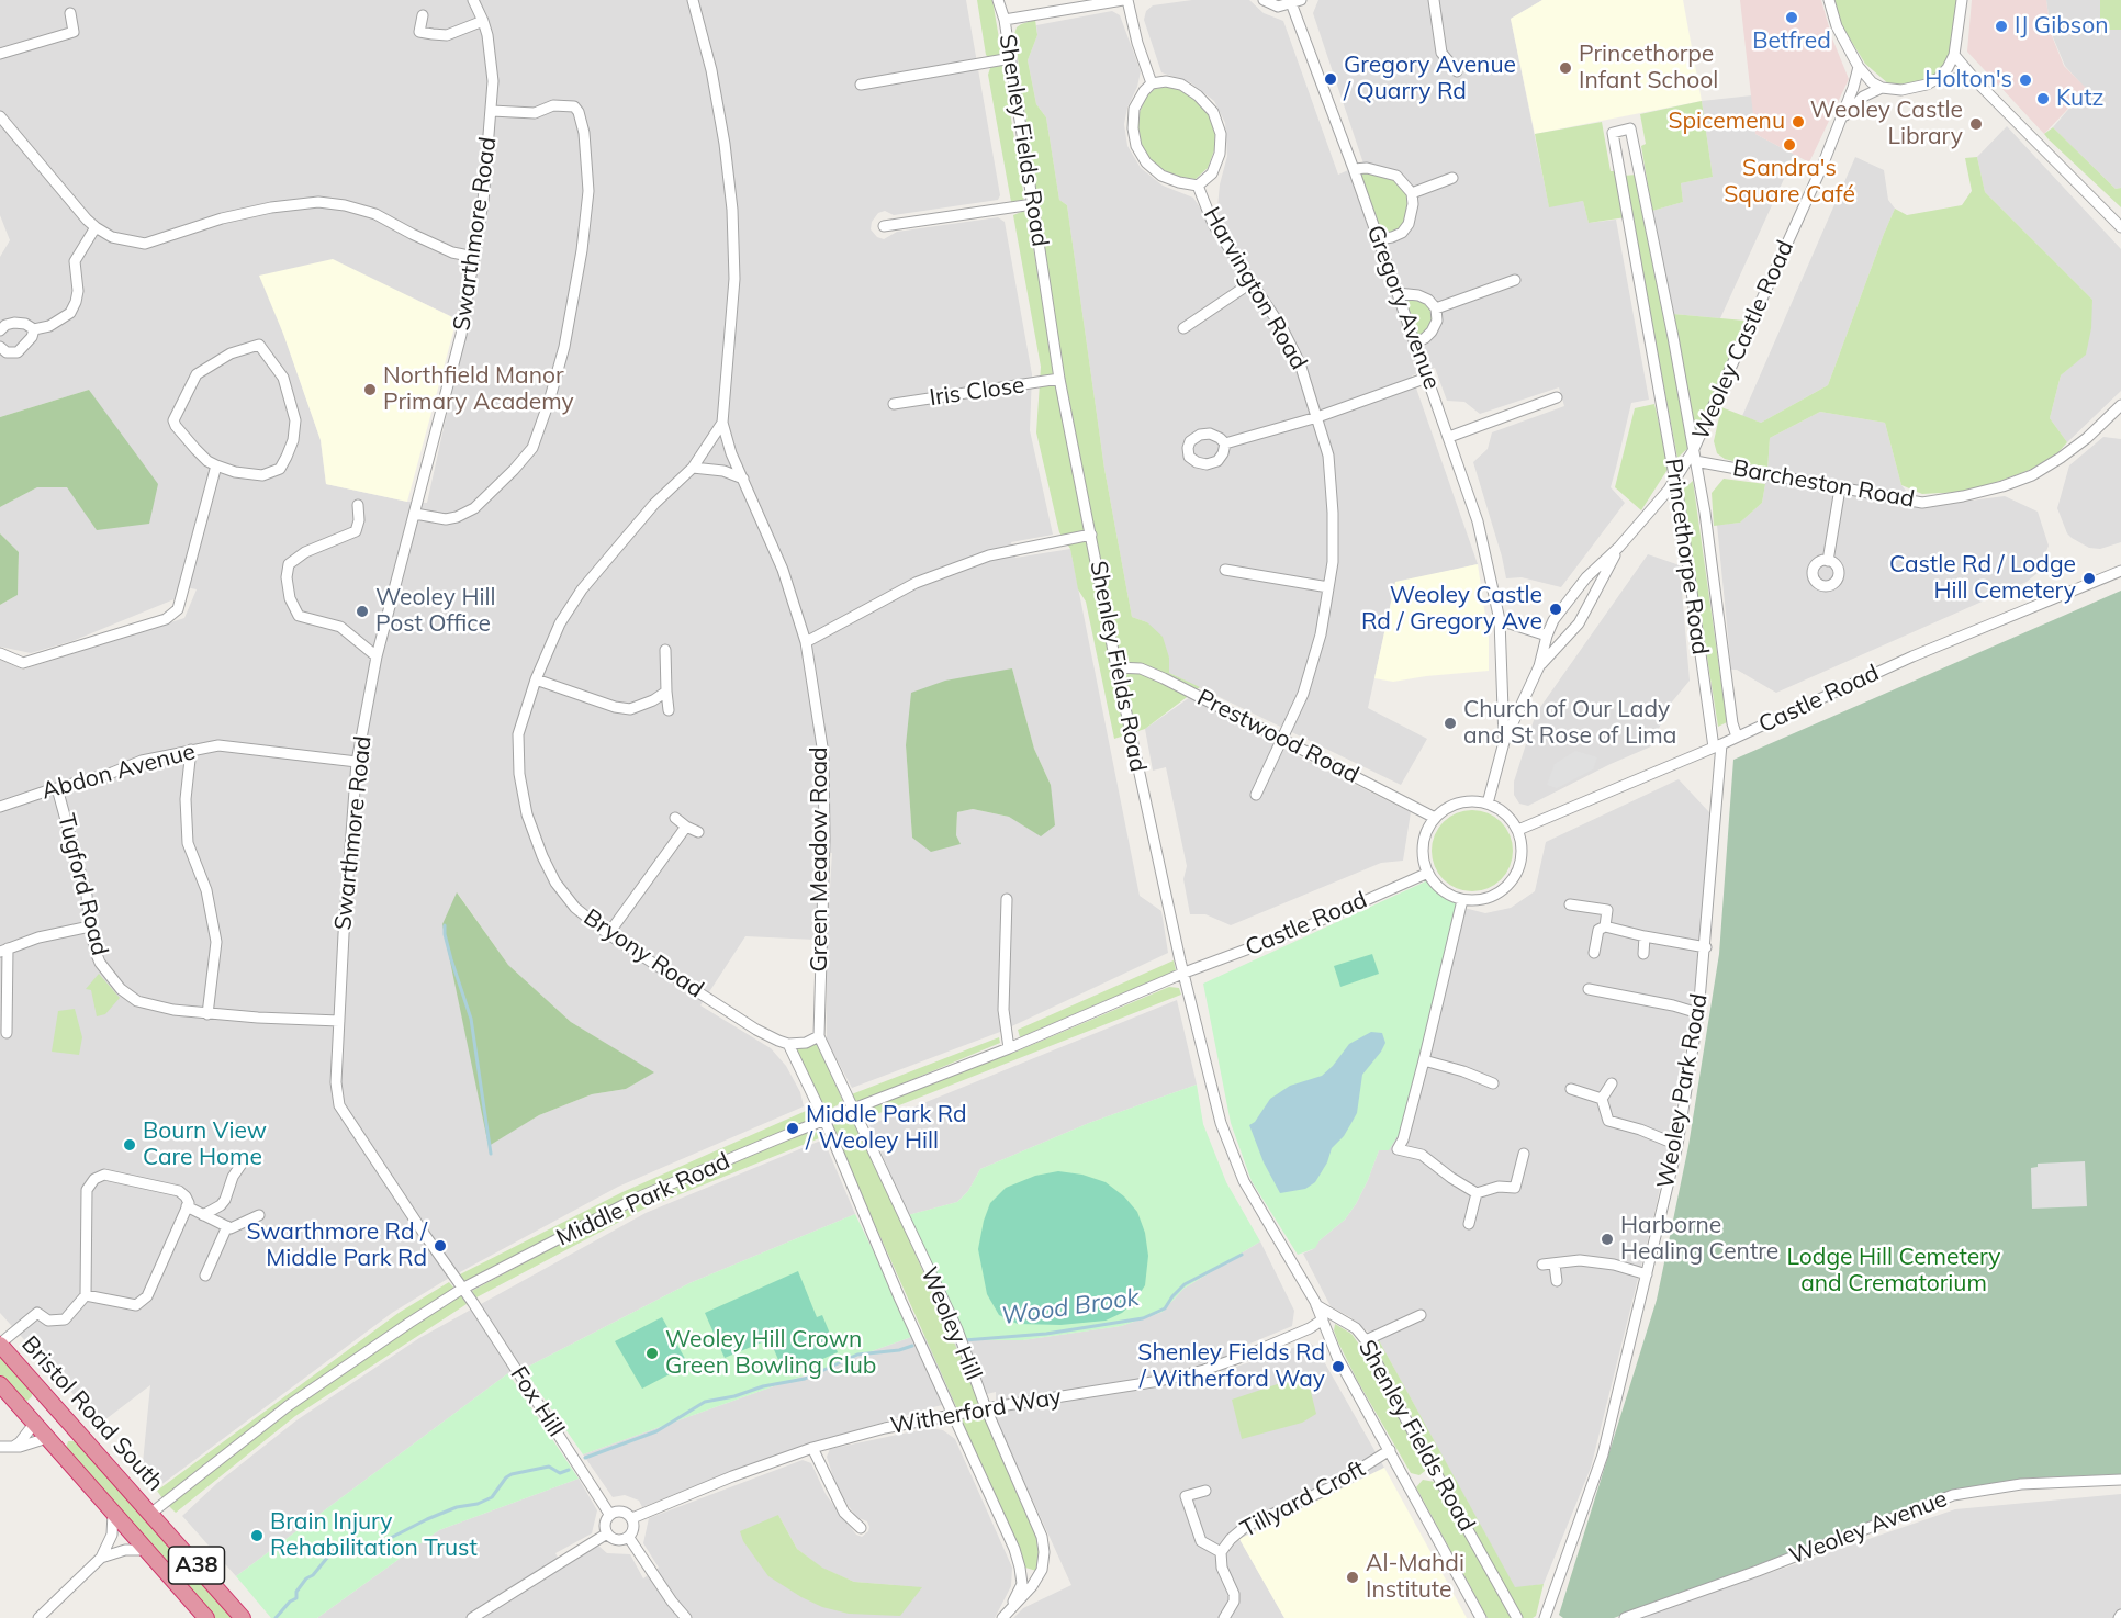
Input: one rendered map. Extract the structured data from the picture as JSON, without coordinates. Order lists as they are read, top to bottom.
{
  "streets": {
    "highway": ["Bristol Road South", "A38"],
    "street": [
      "Shenley Fields Road",
      "Swarthmore Road",
      "Harvington Road",
      "Gregory Avenue",
      "Weoley Castle Road",
      "Iris Close",
      "Barcheston Road",
      "Princethorpe Road",
      "Castle Road",
      "Prestwood Road",
      "Abdon Avenue",
      "Green Meadow Road",
      "Tugford Road",
      "Bryony Road",
      "Weoley Park Road",
      "Middle Park Road",
      "Weoley Hill",
      "Fox Hill",
      "Witherford Way",
      "Tillyard Croft",
      "Weoley Avenue"
    ]
  },
  "crossings": [
    ["Shenley Fields Road", "Iris Close"],
    ["Shenley Fields Road", "Castle Road"],
    ["Shenley Fields Road", "Prestwood Road"],
    ["Shenley Fields Road", "Middle Park Road"],
    ["Shenley Fields Road", "Witherford Way"],
    ["Shenley Fields Road", "Tillyard Croft"],
    ["Swarthmore Road", "Abdon Avenue"],
    ["Swarthmore Road", "Tugford Road"],
    ["Swarthmore Road", "Middle Park Road"],
    ["Swarthmore Road", "Fox Hill"],
    ["Harvington Road", "Prestwood Road"],
    ["Gregory Avenue", "Weoley Castle Road"],
    ["Weoley Castle Road", "Barcheston Road"],
    ["Weoley Castle Road", "Princethorpe Road"],
    ["Weoley Castle Road", "Castle Road"],
    ["Weoley Castle Road", "Prestwood Road"],
    ["Barcheston Road", "Princethorpe Road"],
    ["Princethorpe Road", "Castle Road"],
    ["Princethorpe Road", "Weoley Park Road"],
    ["Castle Road", "Prestwood Road"],
    ["Castle Road", "Weoley Park Road"],
    ["Castle Road", "Middle Park Road"],
    ["Abdon Avenue", "Tugford Road"],
    ["Green Meadow Road", "Weoley Hill"],
    ["Middle Park Road", "Weoley Hill"],
    ["Middle Park Road", "Fox Hill"],
    ["Middle Park Road", "Bristol Road South"],
    ["Middle Park Road", "A38"],
    ["Weoley Hill", "Witherford Way"],
    ["Fox Hill", "Witherford Way"],
    ["Bristol Road South", "A38"]
  ],
  "water": ["Wood Brook"],
  "parks": ["Lodge Hill Cemetery and Crematorium"],
  "places": [
    "Betfred",
    "IJ Gibson",
    "Princethorpe Infant School",
    "Gregory Avenue / Quarry Rd",
    "Holton's",
    "Kutz",
    "Spicemenu",
    "Weoley Castle Library",
    "Sandra's Square Café",
    "Northfield Manor Primary Academy",
    "Castle Rd / Lodge Hill Cemetery",
    "Weoley Castle Rd / Gregory Ave",
    "Weoley Hill Post Office",
    "Church of Our Lady and St Rose of Lima",
    "Middle Park Rd / Weoley Hill",
    "Bourn View Care Home",
    "Harborne Healing Centre",
    "Swarthmore Rd / Middle Park Rd",
    "Weoley Hill Crown Green Bowling Club",
    "Shenley Fields Rd / Witherford Way",
    "Brain Injury Rehabilitation Trust",
    "Al-Mahdi Institute"
  ]
}
